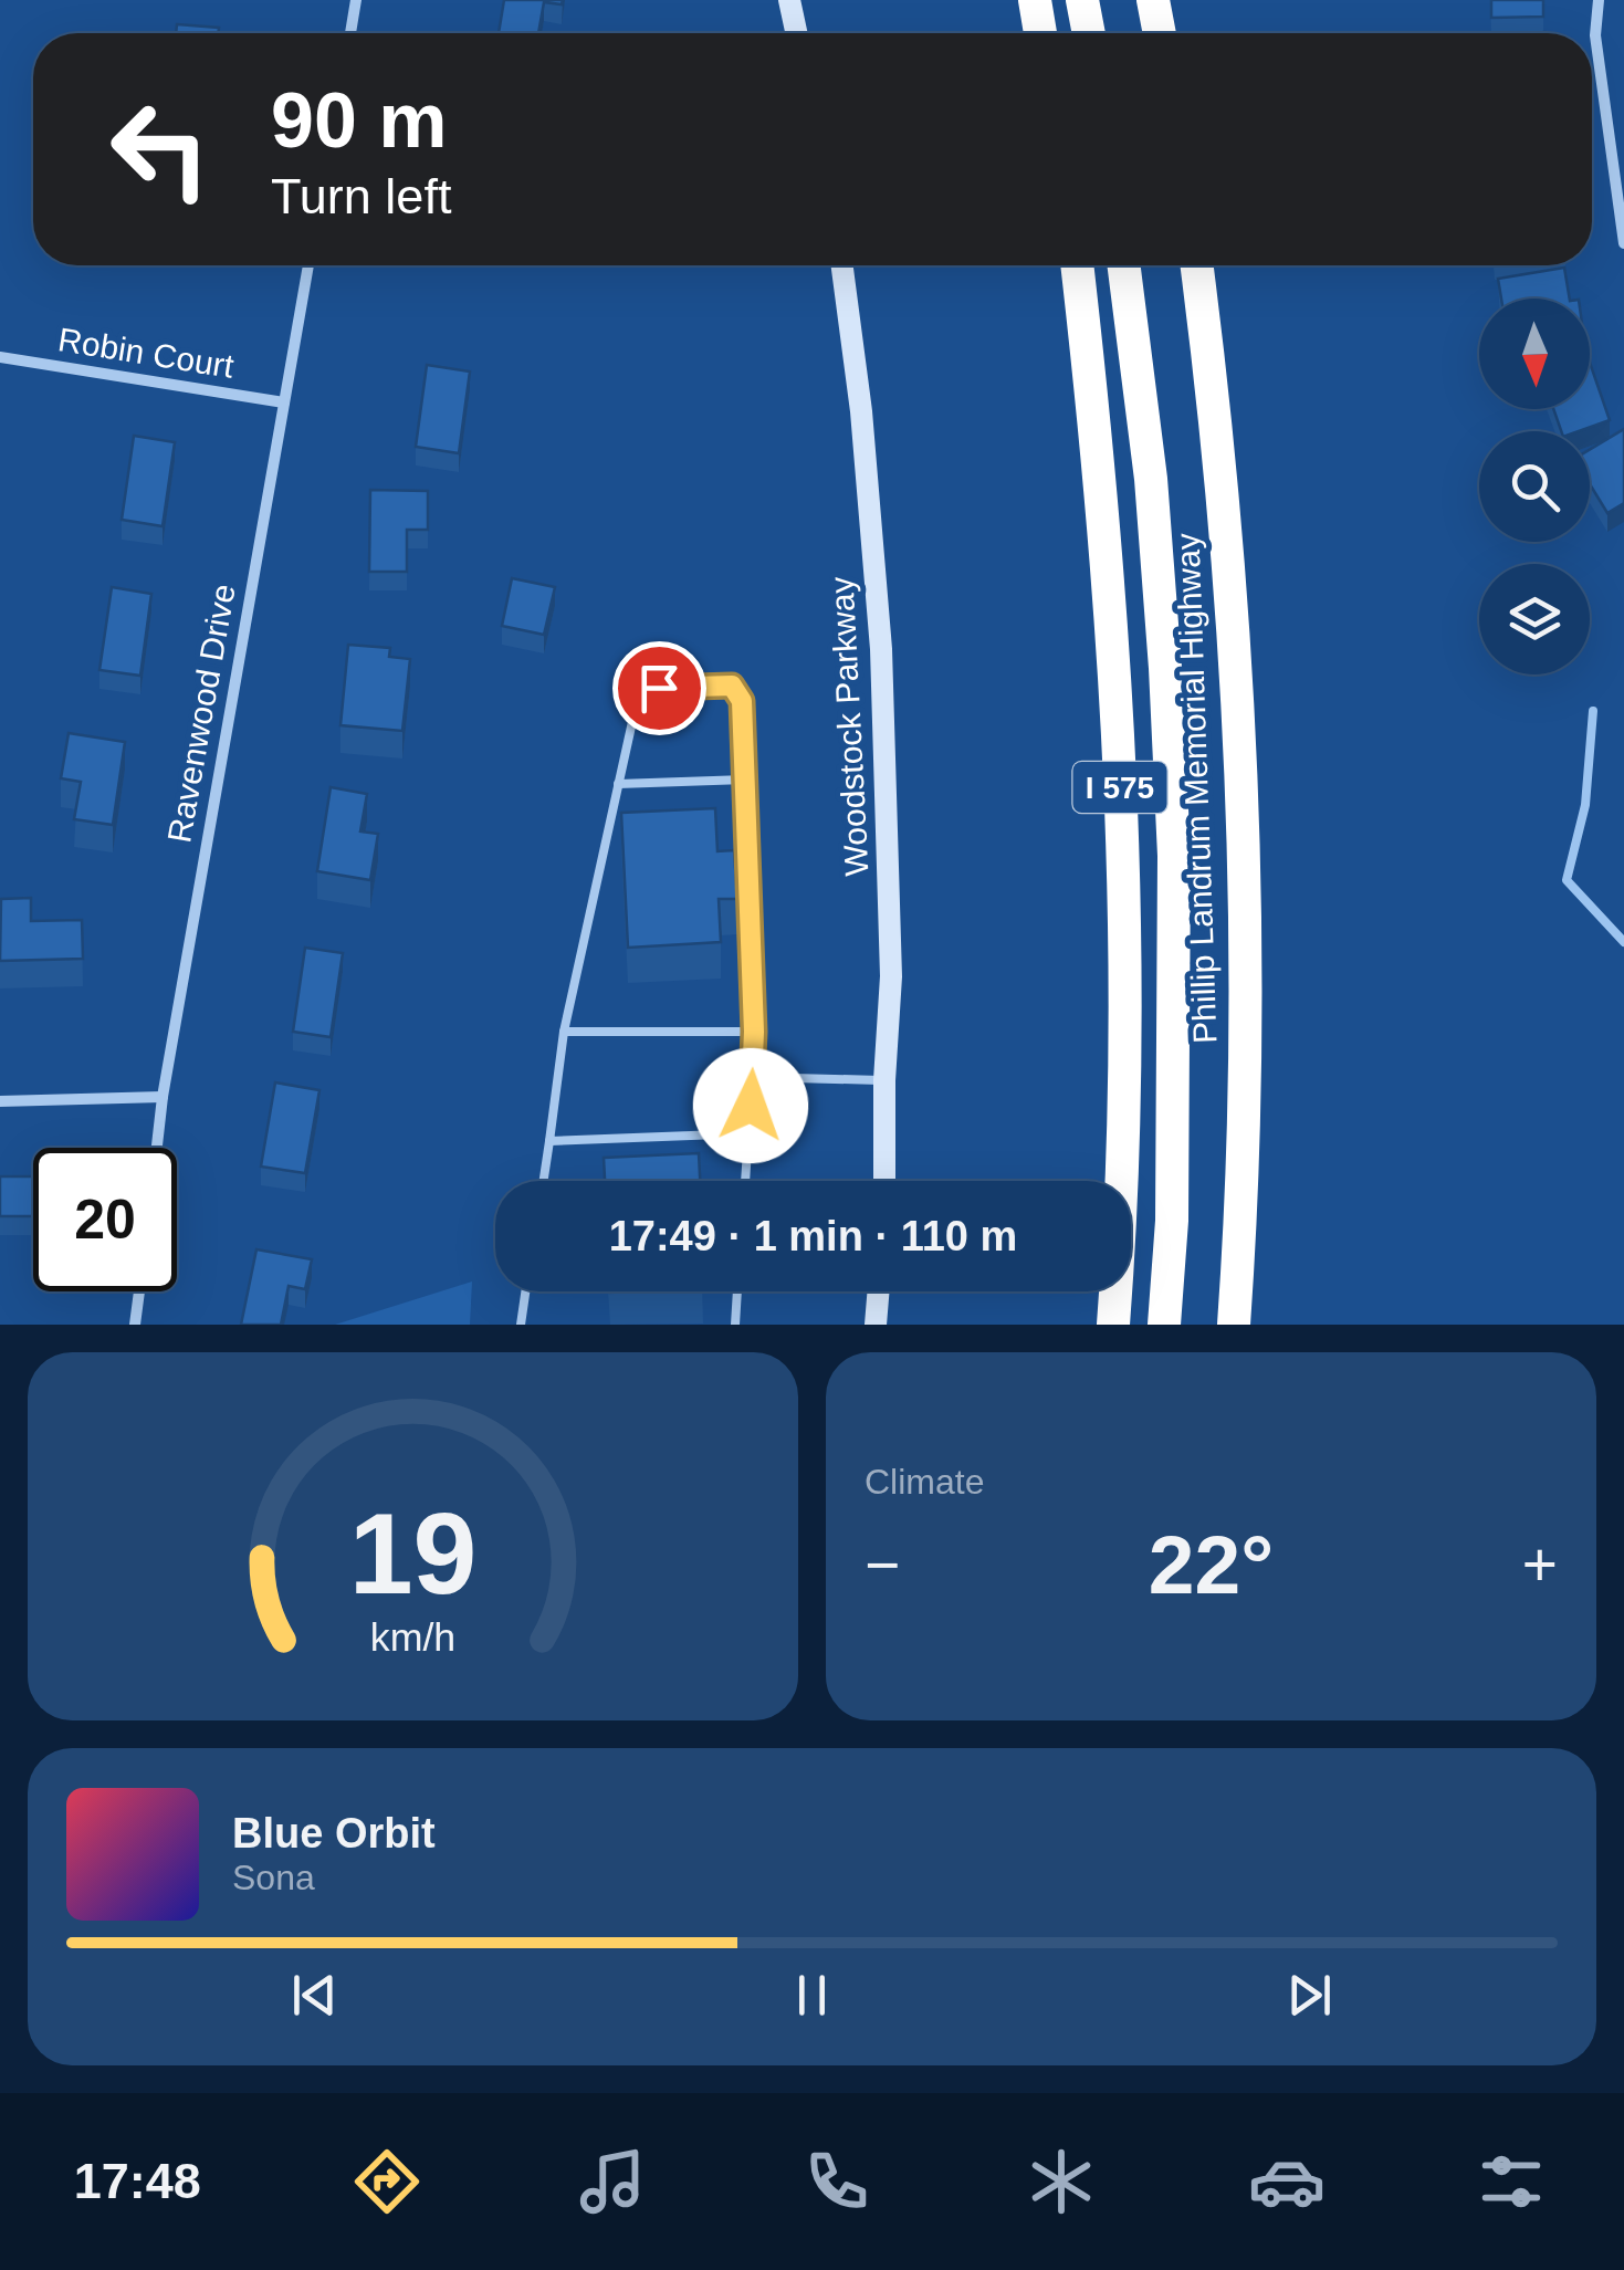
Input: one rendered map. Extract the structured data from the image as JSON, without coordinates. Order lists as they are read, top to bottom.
{
  "streets": {
    "highway": ["I 575", "Phillip Landrum Memorial Highway"],
    "main road": ["Woodstock Parkway"],
    "street": ["Robin Court", "Ravenwood Drive"]
  },
  "crossings": [
    ["Robin Court", "Ravenwood Drive"]
  ],
  "north": "bottom",
  "page": {
    "turn": ["90 m", "Turn left"],
    "limit": "20",
    "trip": "17:49 · 1 min · 110 m",
    "tile": "Climate",
    "heat": ["−", "22°", "+"],
    "song": ["Blue Orbit", "Sona"],
    "tabs": "17:48",
    "gauge": ["19", "km/h"]
  }
}
